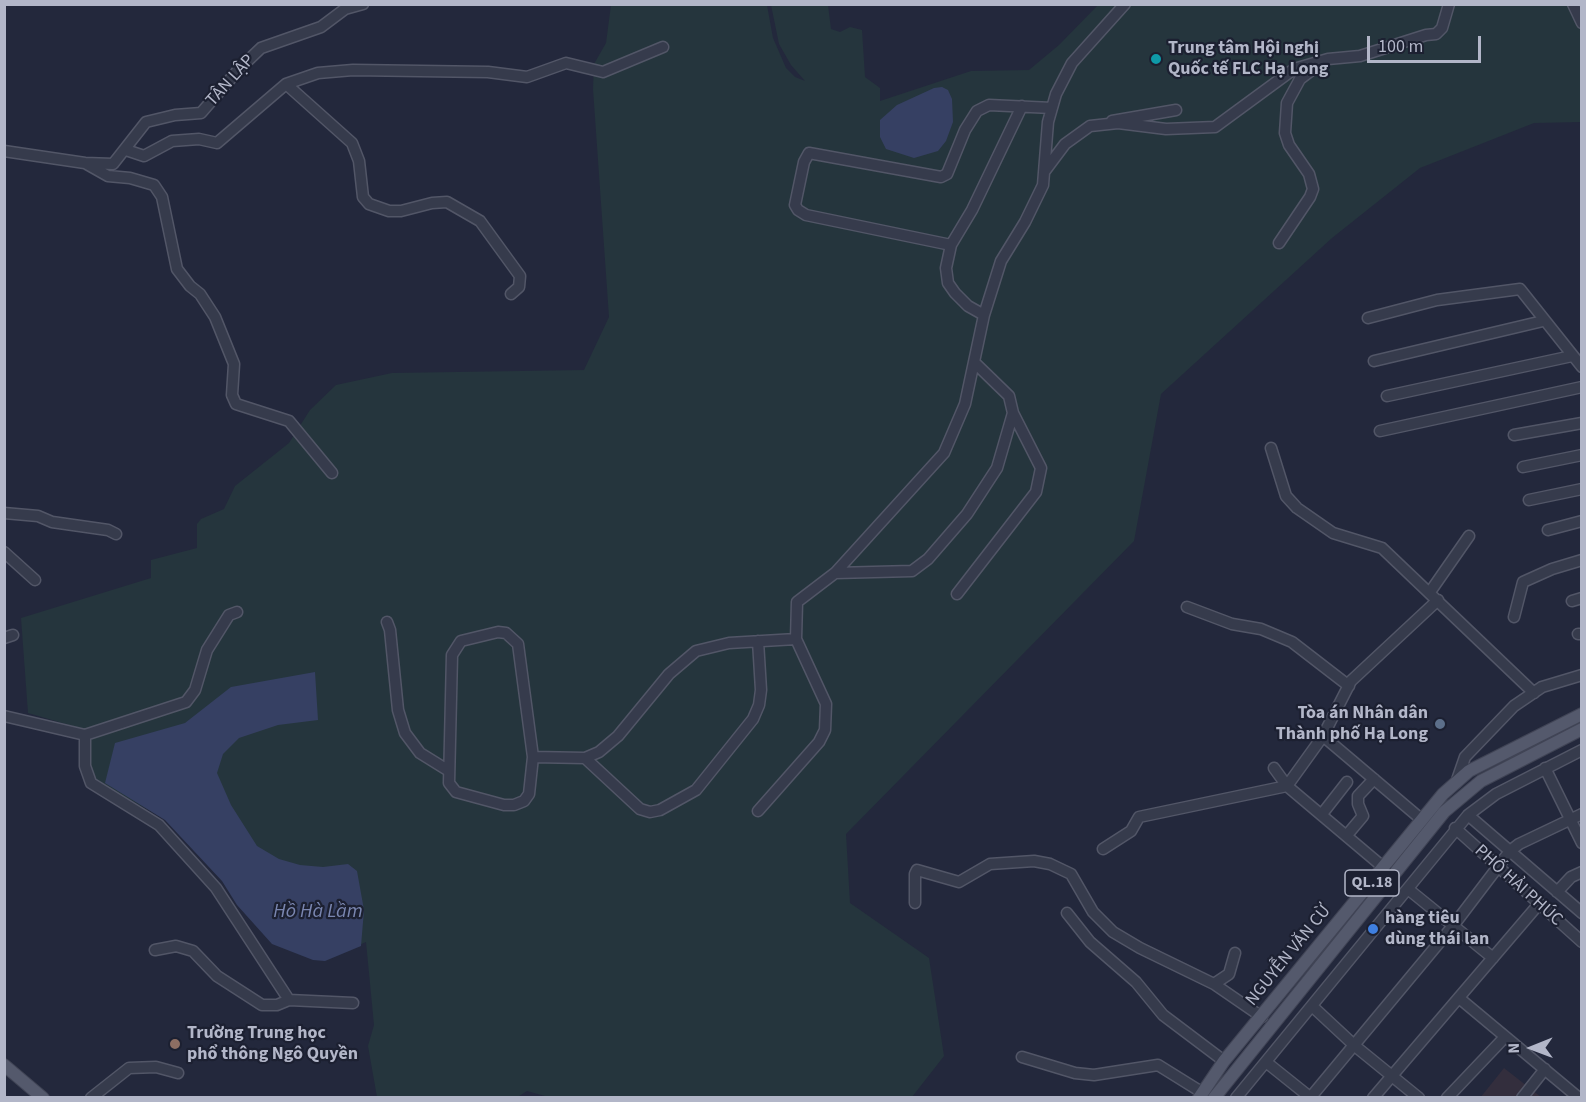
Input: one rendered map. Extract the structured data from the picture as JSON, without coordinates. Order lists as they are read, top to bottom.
{
  "streets": {
    "main road": ["QL.18", "NGUYỄN VĂN CỪ"],
    "street": ["TÂN LẬP", "PHỐ HẢI PHÚC"]
  },
  "water": ["Hồ Hà Lầm"],
  "places": [
    "Trung tâm Hội nghị Quốc tế FLC Hạ Long",
    "Tòa án Nhân dân Thành phố Hạ Long",
    "hàng tiêu dùng thái lan",
    "Trường Trung học phổ thông Ngô Quyền"
  ],
  "scale_bar": "100 m",
  "north": "left"
}
